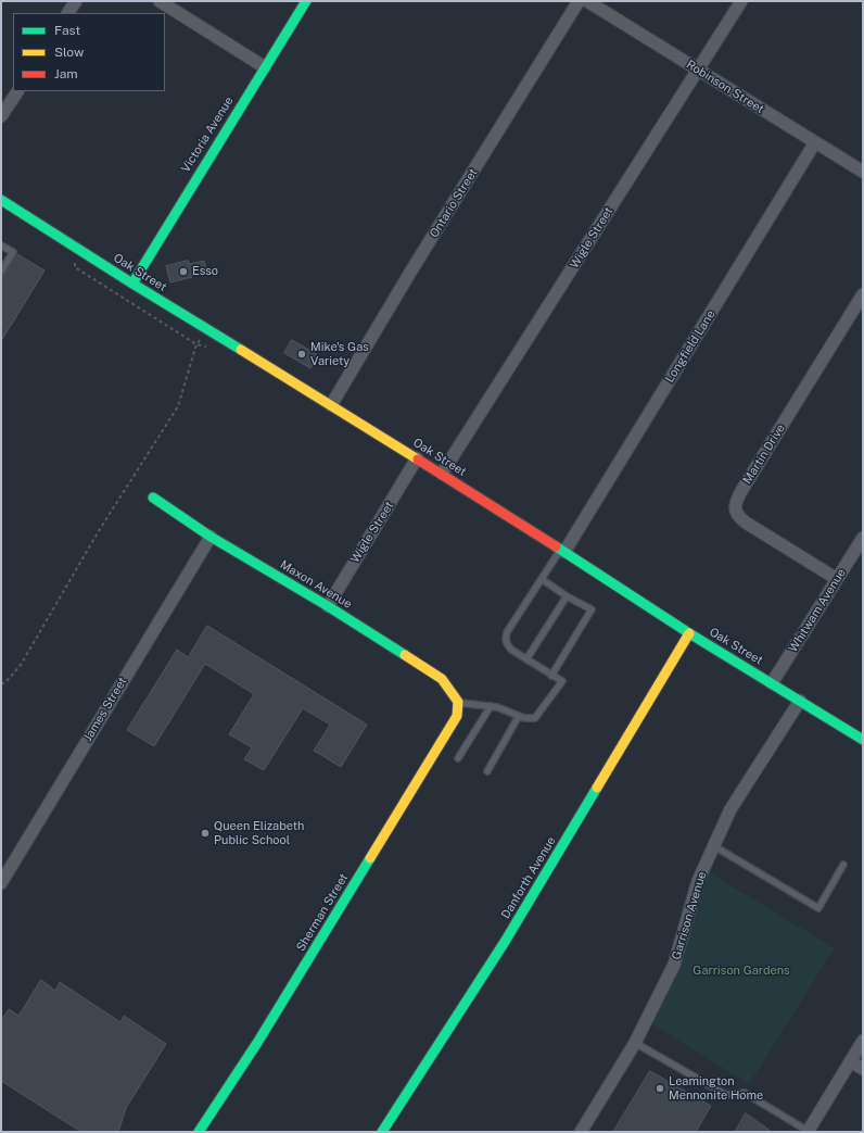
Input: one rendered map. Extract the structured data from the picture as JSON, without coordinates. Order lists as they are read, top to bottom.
{
  "streets": {
    "street": [
      "Robinson Street",
      "Victoria Avenue",
      "Ontario Street",
      "Wigle Street",
      "Oak Street",
      "Longfield Lane",
      "Martin Drive",
      "Maxon Avenue",
      "Whitwam Avenue",
      "James Street",
      "Danforth Avenue",
      "Sherman Street",
      "Garrison Avenue"
    ]
  },
  "crossings": [
    ["Robinson Street", "Wigle Street"],
    ["Robinson Street", "Longfield Lane"],
    ["Victoria Avenue", "Oak Street"],
    ["Ontario Street", "Oak Street"],
    ["Wigle Street", "Oak Street"],
    ["Wigle Street", "Maxon Avenue"],
    ["Oak Street", "Longfield Lane"],
    ["Oak Street", "Whitwam Avenue"],
    ["Oak Street", "Danforth Avenue"],
    ["Oak Street", "Garrison Avenue"],
    ["Martin Drive", "Whitwam Avenue"],
    ["Maxon Avenue", "James Street"],
    ["Maxon Avenue", "Sherman Street"]
  ],
  "parks": ["Garrison Gardens"],
  "places": [
    "Esso",
    "Mike's Gas Variety",
    "Queen Elizabeth Public School",
    "Leamington Mennonite Home"
  ],
  "legend": ["Fast", "Slow", "Jam"]
}
